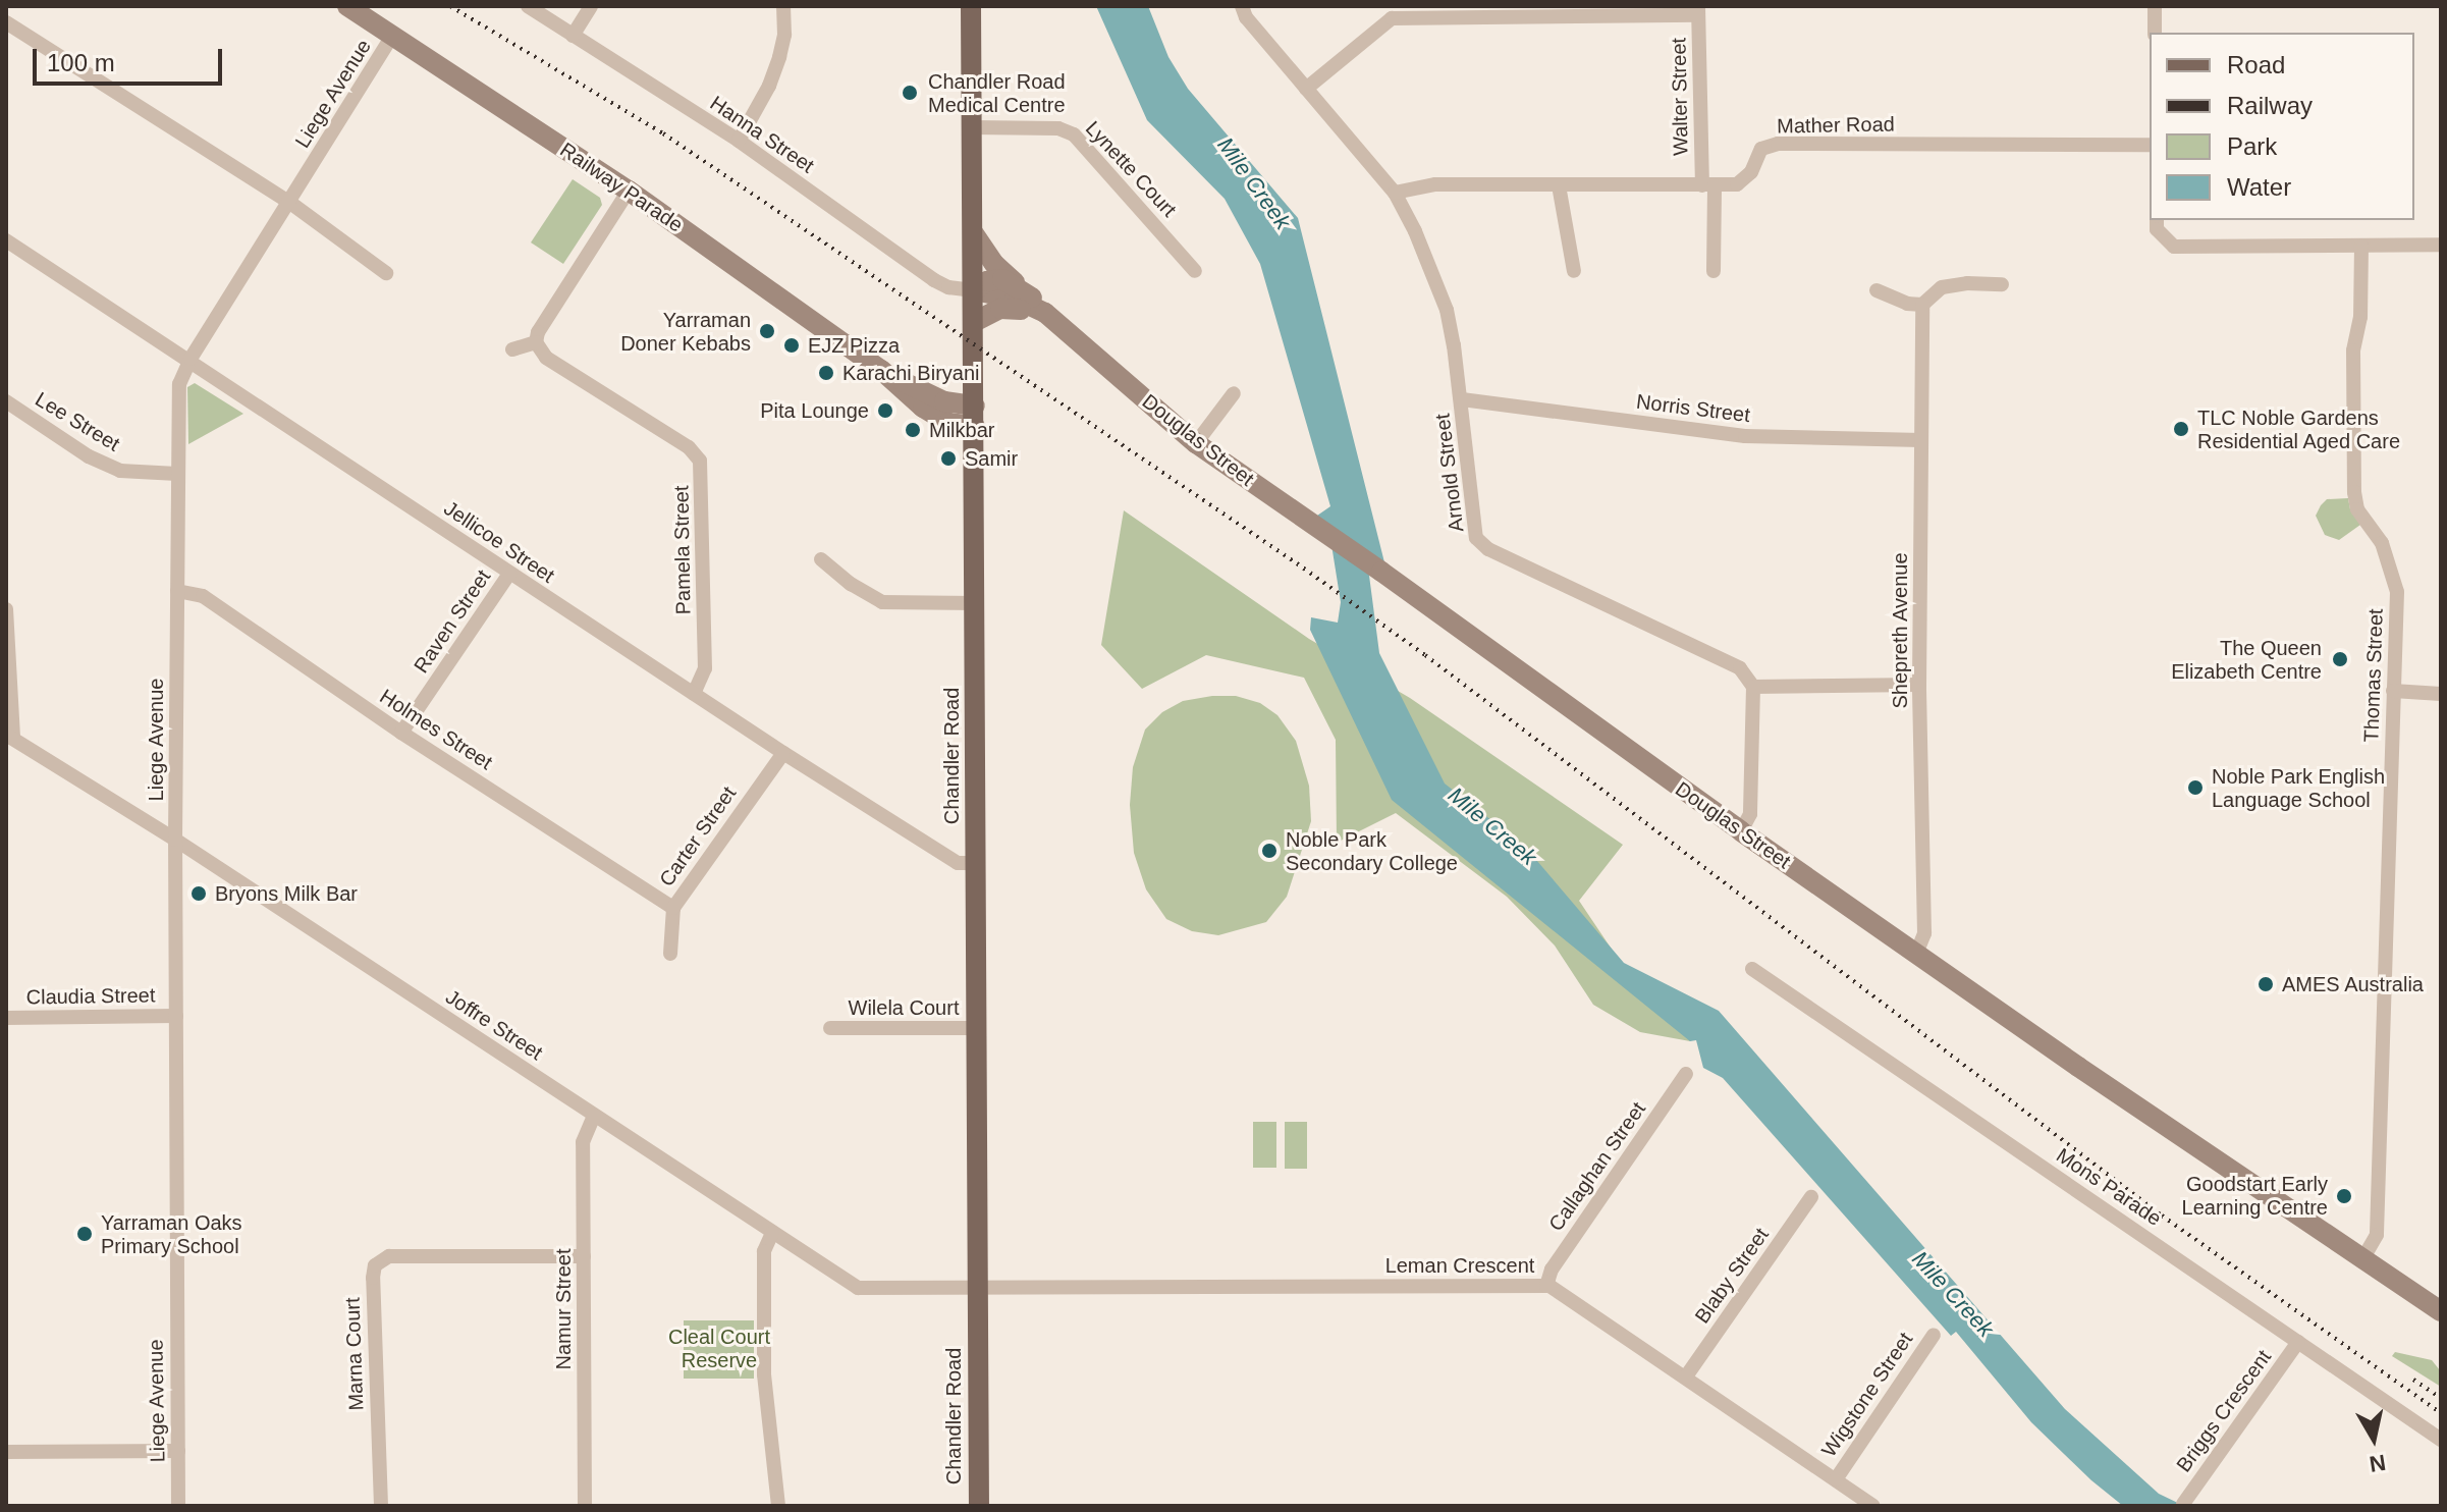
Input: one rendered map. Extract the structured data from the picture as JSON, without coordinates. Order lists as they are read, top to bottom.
{
  "streets": {
    "main road": ["Railway Parade", "Douglas Street", "Chandler Road"],
    "street": [
      "Liege Avenue",
      "Walter Street",
      "Mather Road",
      "Hanna Street",
      "Lynette Court",
      "Norris Street",
      "Lee Street",
      "Arnold Street",
      "Jellicoe Street",
      "Pamela Street",
      "Raven Street",
      "Shepreth Avenue",
      "Thomas Street",
      "Holmes Street",
      "Carter Street",
      "Claudia Street",
      "Wilela Court",
      "Joffre Street",
      "Callaghan Street",
      "Mons Parade",
      "Leman Crescent",
      "Blaby Street",
      "Namur Street",
      "Marna Court",
      "Wigstone Street",
      "Briggs Crescent"
    ]
  },
  "crossings": [
    ["Liege Avenue", "Railway Parade"],
    ["Liege Avenue", "Lee Street"],
    ["Liege Avenue", "Jellicoe Street"],
    ["Liege Avenue", "Holmes Street"],
    ["Liege Avenue", "Claudia Street"],
    ["Liege Avenue", "Joffre Street"],
    ["Walter Street", "Mather Road"],
    ["Mather Road", "Arnold Street"],
    ["Hanna Street", "Douglas Street"],
    ["Hanna Street", "Chandler Road"],
    ["Lynette Court", "Chandler Road"],
    ["Railway Parade", "Chandler Road"],
    ["Norris Street", "Arnold Street"],
    ["Norris Street", "Shepreth Avenue"],
    ["Douglas Street", "Shepreth Avenue"],
    ["Douglas Street", "Thomas Street"],
    ["Douglas Street", "Chandler Road"],
    ["Jellicoe Street", "Pamela Street"],
    ["Jellicoe Street", "Raven Street"],
    ["Jellicoe Street", "Chandler Road"],
    ["Jellicoe Street", "Carter Street"],
    ["Raven Street", "Holmes Street"],
    ["Holmes Street", "Carter Street"],
    ["Chandler Road", "Wilela Court"],
    ["Chandler Road", "Joffre Street"],
    ["Chandler Road", "Leman Crescent"],
    ["Joffre Street", "Leman Crescent"],
    ["Joffre Street", "Namur Street"],
    ["Callaghan Street", "Leman Crescent"],
    ["Mons Parade", "Briggs Crescent"],
    ["Leman Crescent", "Blaby Street"],
    ["Leman Crescent", "Wigstone Street"],
    ["Namur Street", "Marna Court"]
  ],
  "water": ["Mile Creek"],
  "parks": ["Cleal Court Reserve"],
  "places": [
    "Chandler Road Medical Centre",
    "Yarraman Doner Kebabs",
    "EJZ Pizza",
    "Karachi Biryani",
    "Pita Lounge",
    "TLC Noble Gardens Residential Aged Care",
    "Milkbar",
    "Samir",
    "The Queen Elizabeth Centre",
    "Noble Park English Language School",
    "Noble Park Secondary College",
    "Bryons Milk Bar",
    "AMES Australia",
    "Goodstart Early Learning Centre",
    "Yarraman Oaks Primary School"
  ],
  "legend": [
    "Road",
    "Railway",
    "Park",
    "Water"
  ],
  "scale_bar": "100 m",
  "north": "bottom"
}
